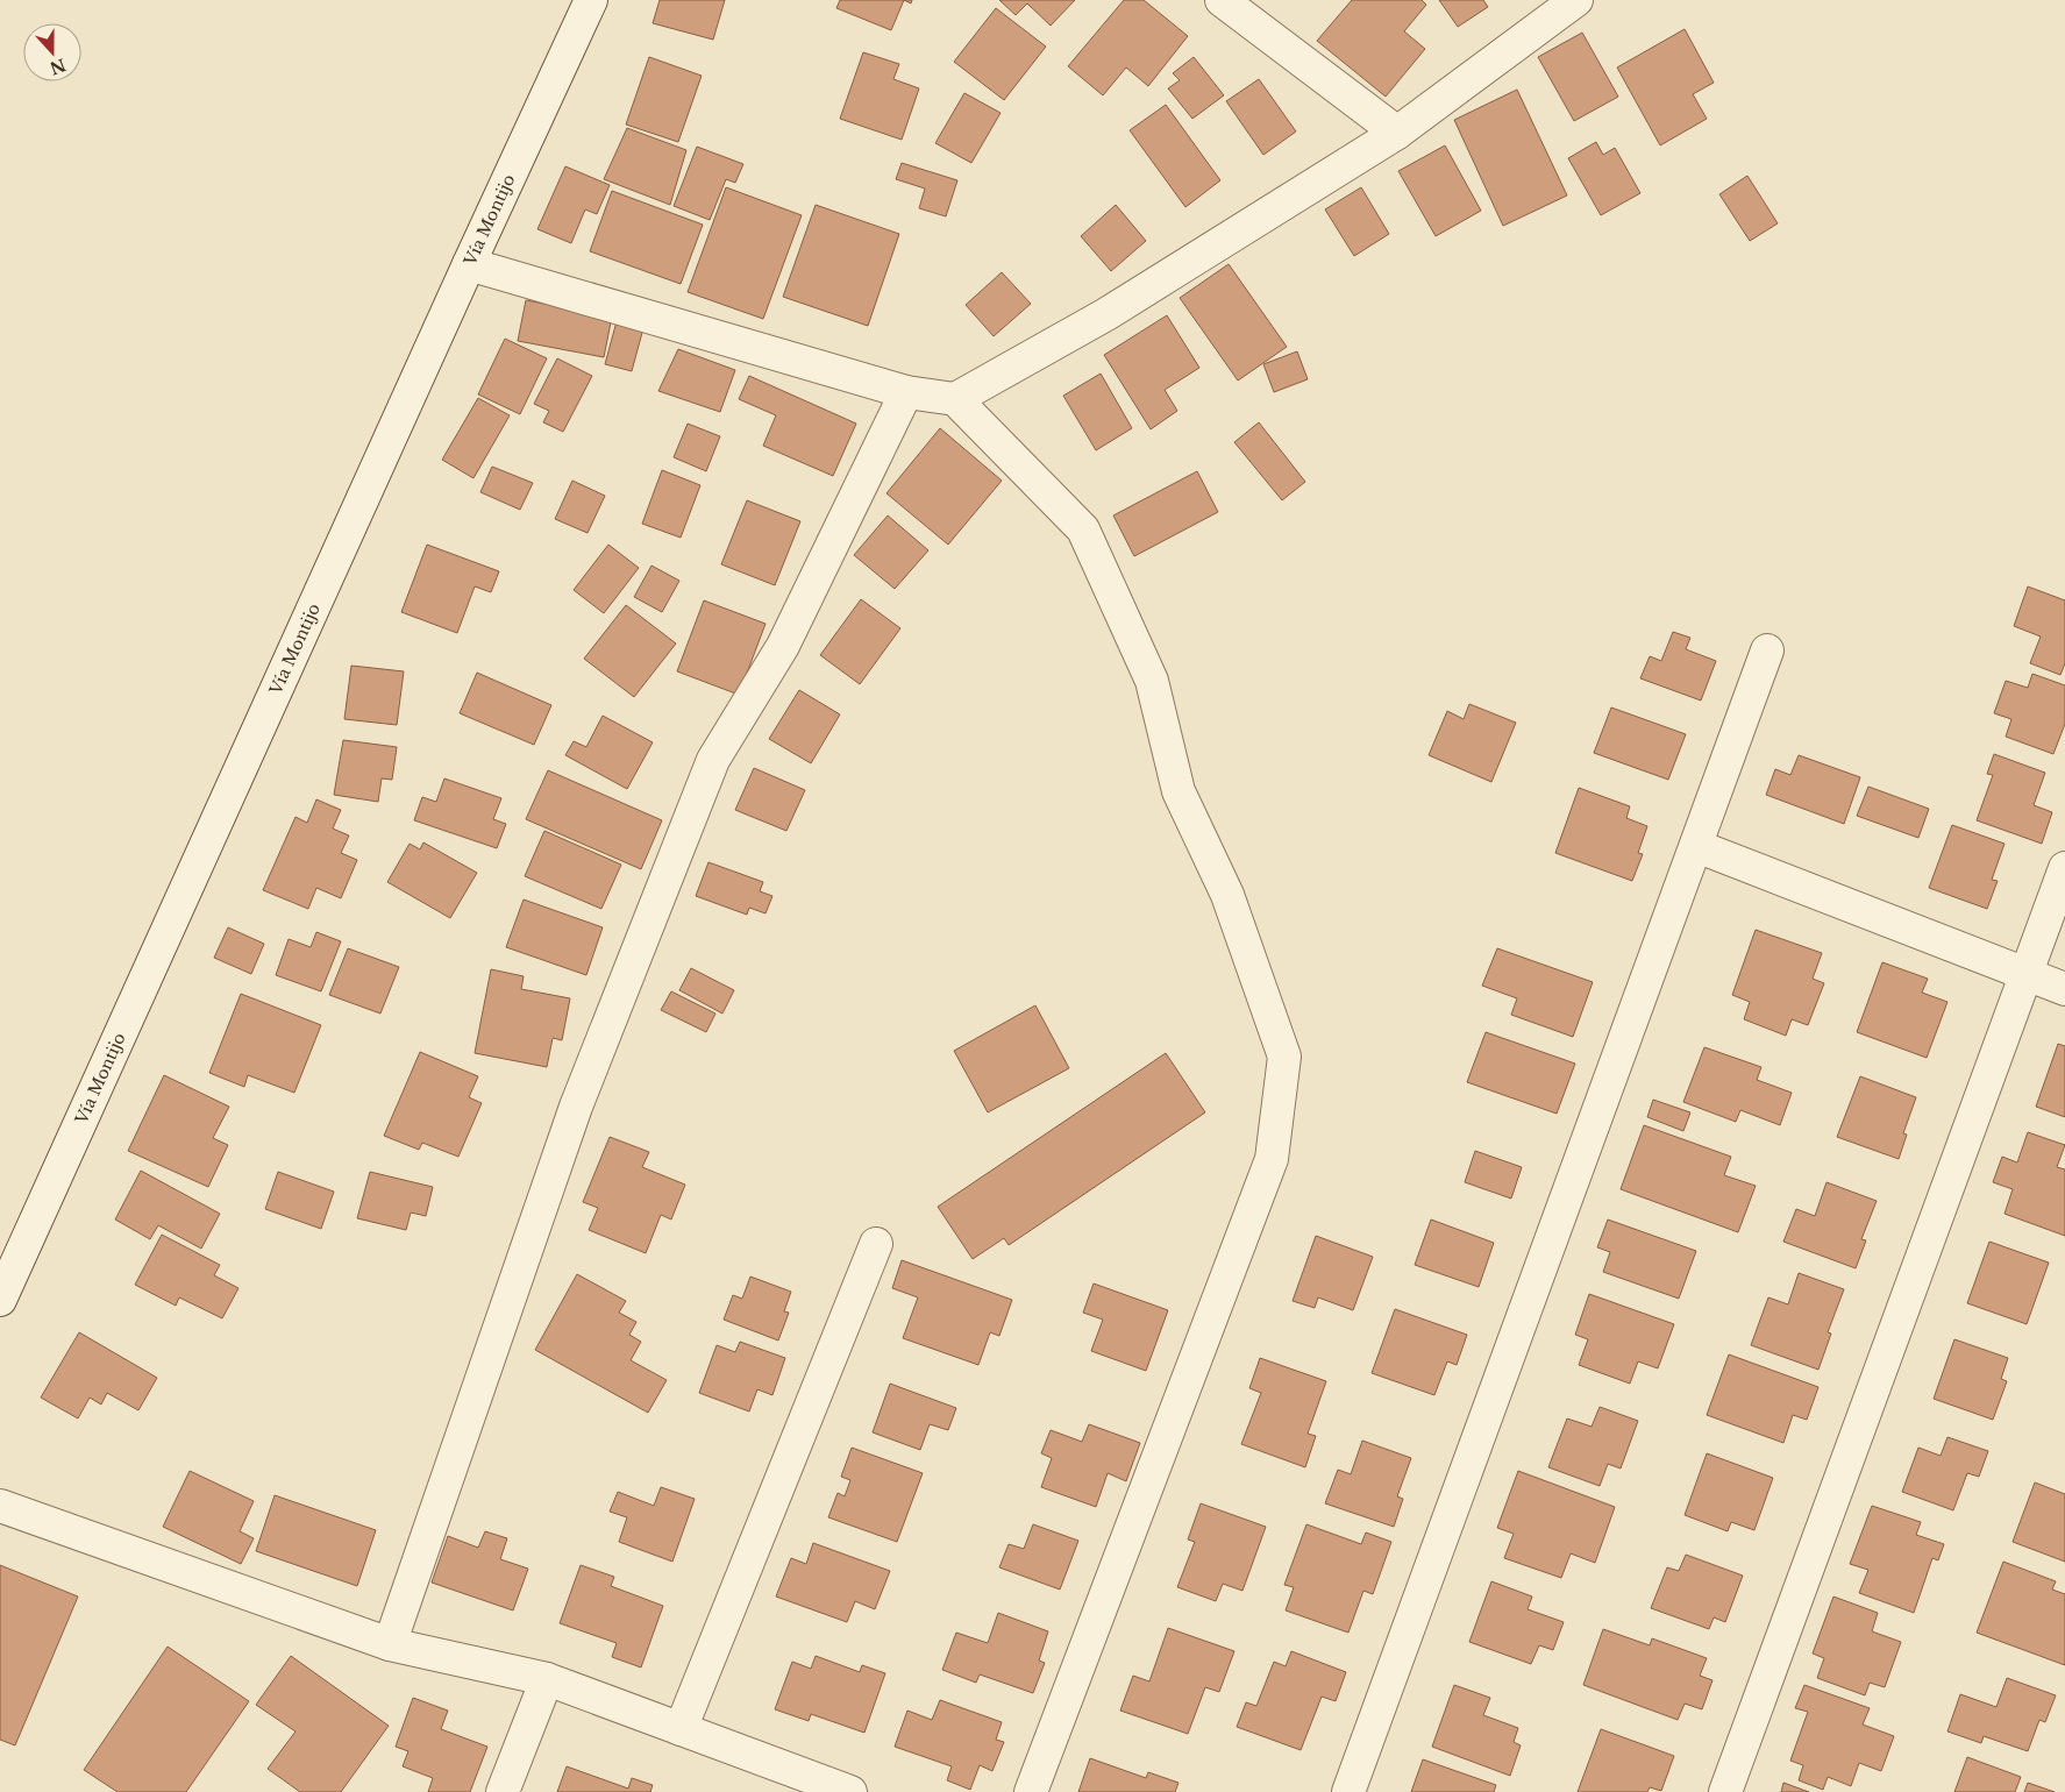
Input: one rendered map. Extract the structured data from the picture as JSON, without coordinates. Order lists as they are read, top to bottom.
{
  "streets": {
    "street": ["Vía Montijo"]
  },
  "north": "bottom"
}
